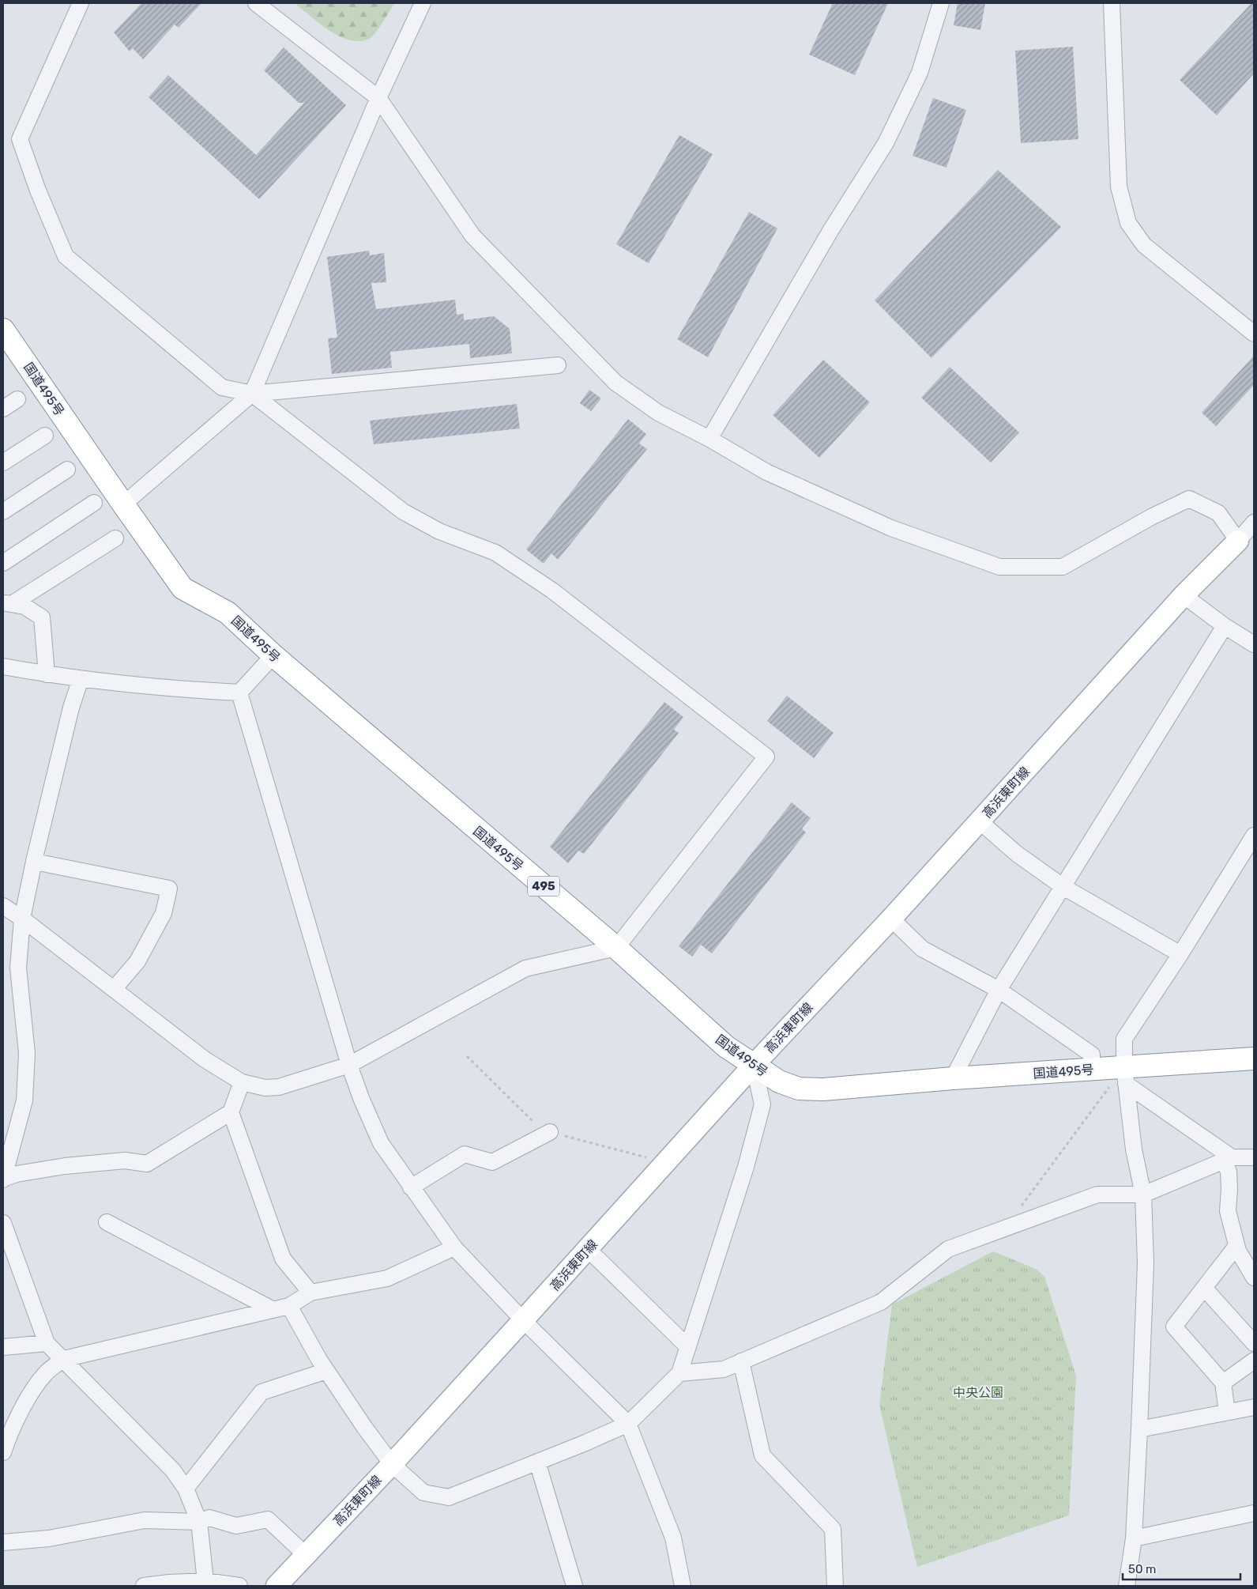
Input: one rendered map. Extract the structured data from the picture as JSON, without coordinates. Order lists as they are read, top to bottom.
{
  "streets": {
    "highway": ["国道495号", "495"],
    "main road": ["高浜東町線"]
  },
  "crossings": [
    ["国道495号", "高浜東町線"]
  ],
  "parks": ["中央公園"],
  "scale_bar": "50 m"
}
